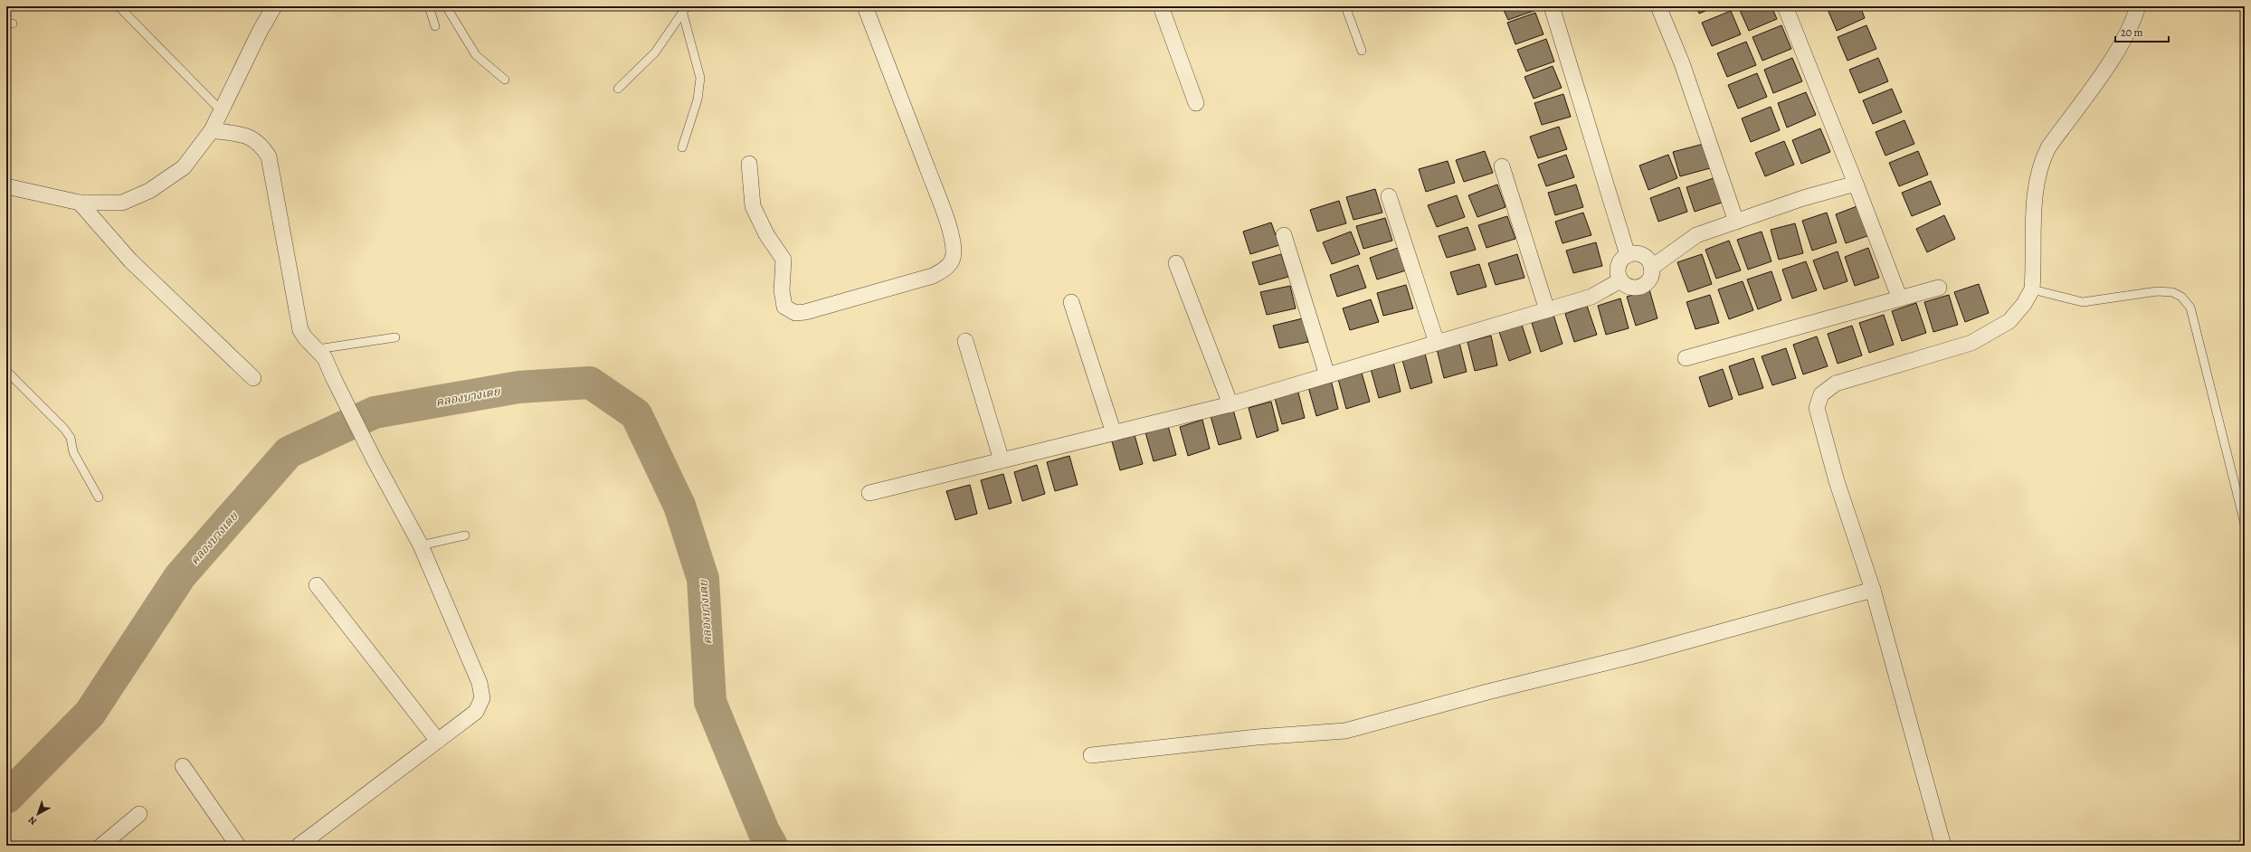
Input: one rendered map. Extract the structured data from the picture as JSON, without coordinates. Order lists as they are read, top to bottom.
{
  "water": ["คลองบางเตย"],
  "scale_bar": "20 m",
  "north": "bottom left"
}
